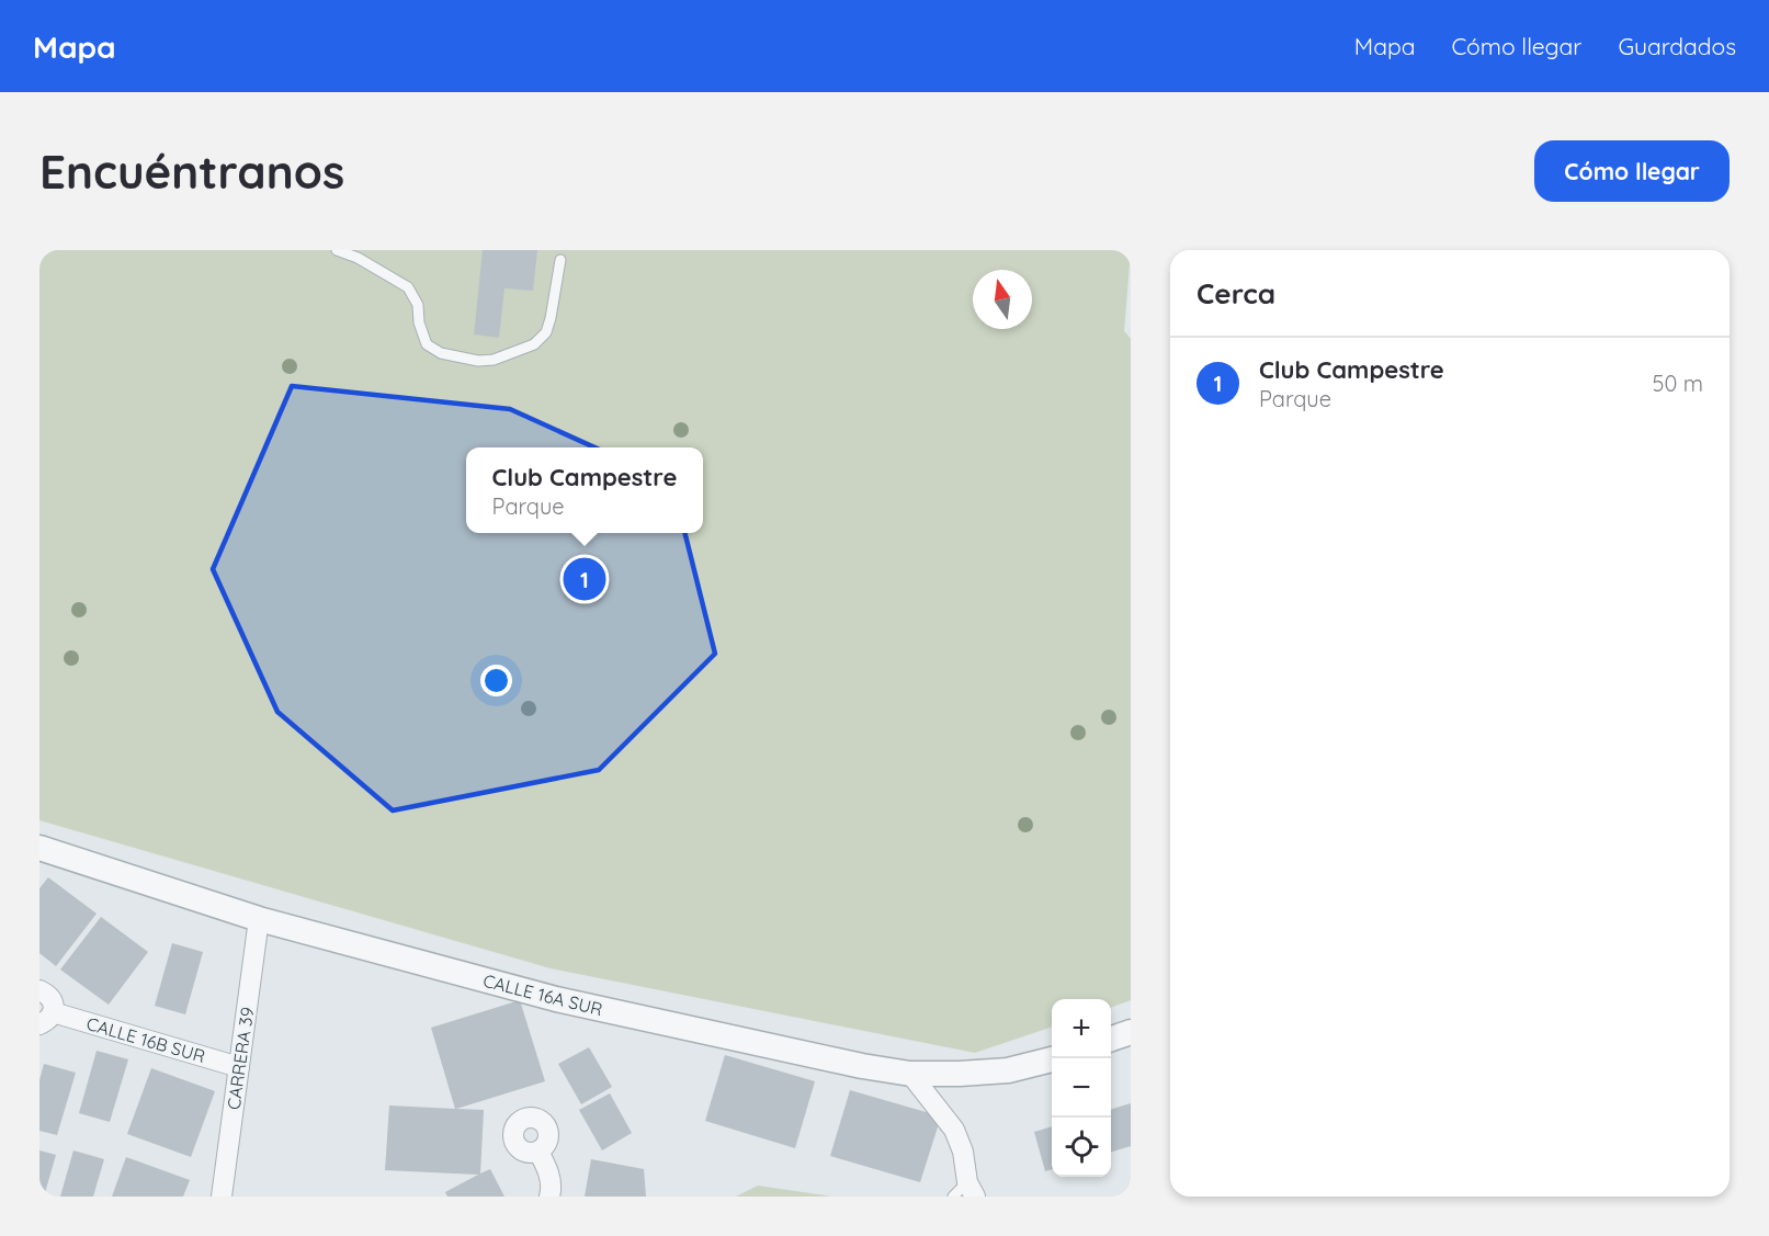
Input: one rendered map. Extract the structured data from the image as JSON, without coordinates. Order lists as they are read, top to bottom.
{
  "streets": {
    "street": ["CALLE 16A SUR", "CALLE 16B SUR", "CARRERA 39"]
  },
  "crossings": [
    ["CALLE 16A SUR", "CARRERA 39"],
    ["CALLE 16B SUR", "CARRERA 39"]
  ],
  "north": "top",
  "page": {
    "header": "Mapa",
    "nav": ["Mapa", "Cómo llegar", "Guardados"],
    "buttons": "Cómo llegar",
    "title": "Encuéntranos",
    "heading": "Cerca",
    "list": [
      {
        "mark": "1",
        "name": "Club Campestre",
        "note": "Parque",
        "value": "50 m"
      }
    ],
    "popup": ["Club Campestre", "Parque"],
    "pins": "1",
    "map_buttons": ["+", "−"]
  }
}
